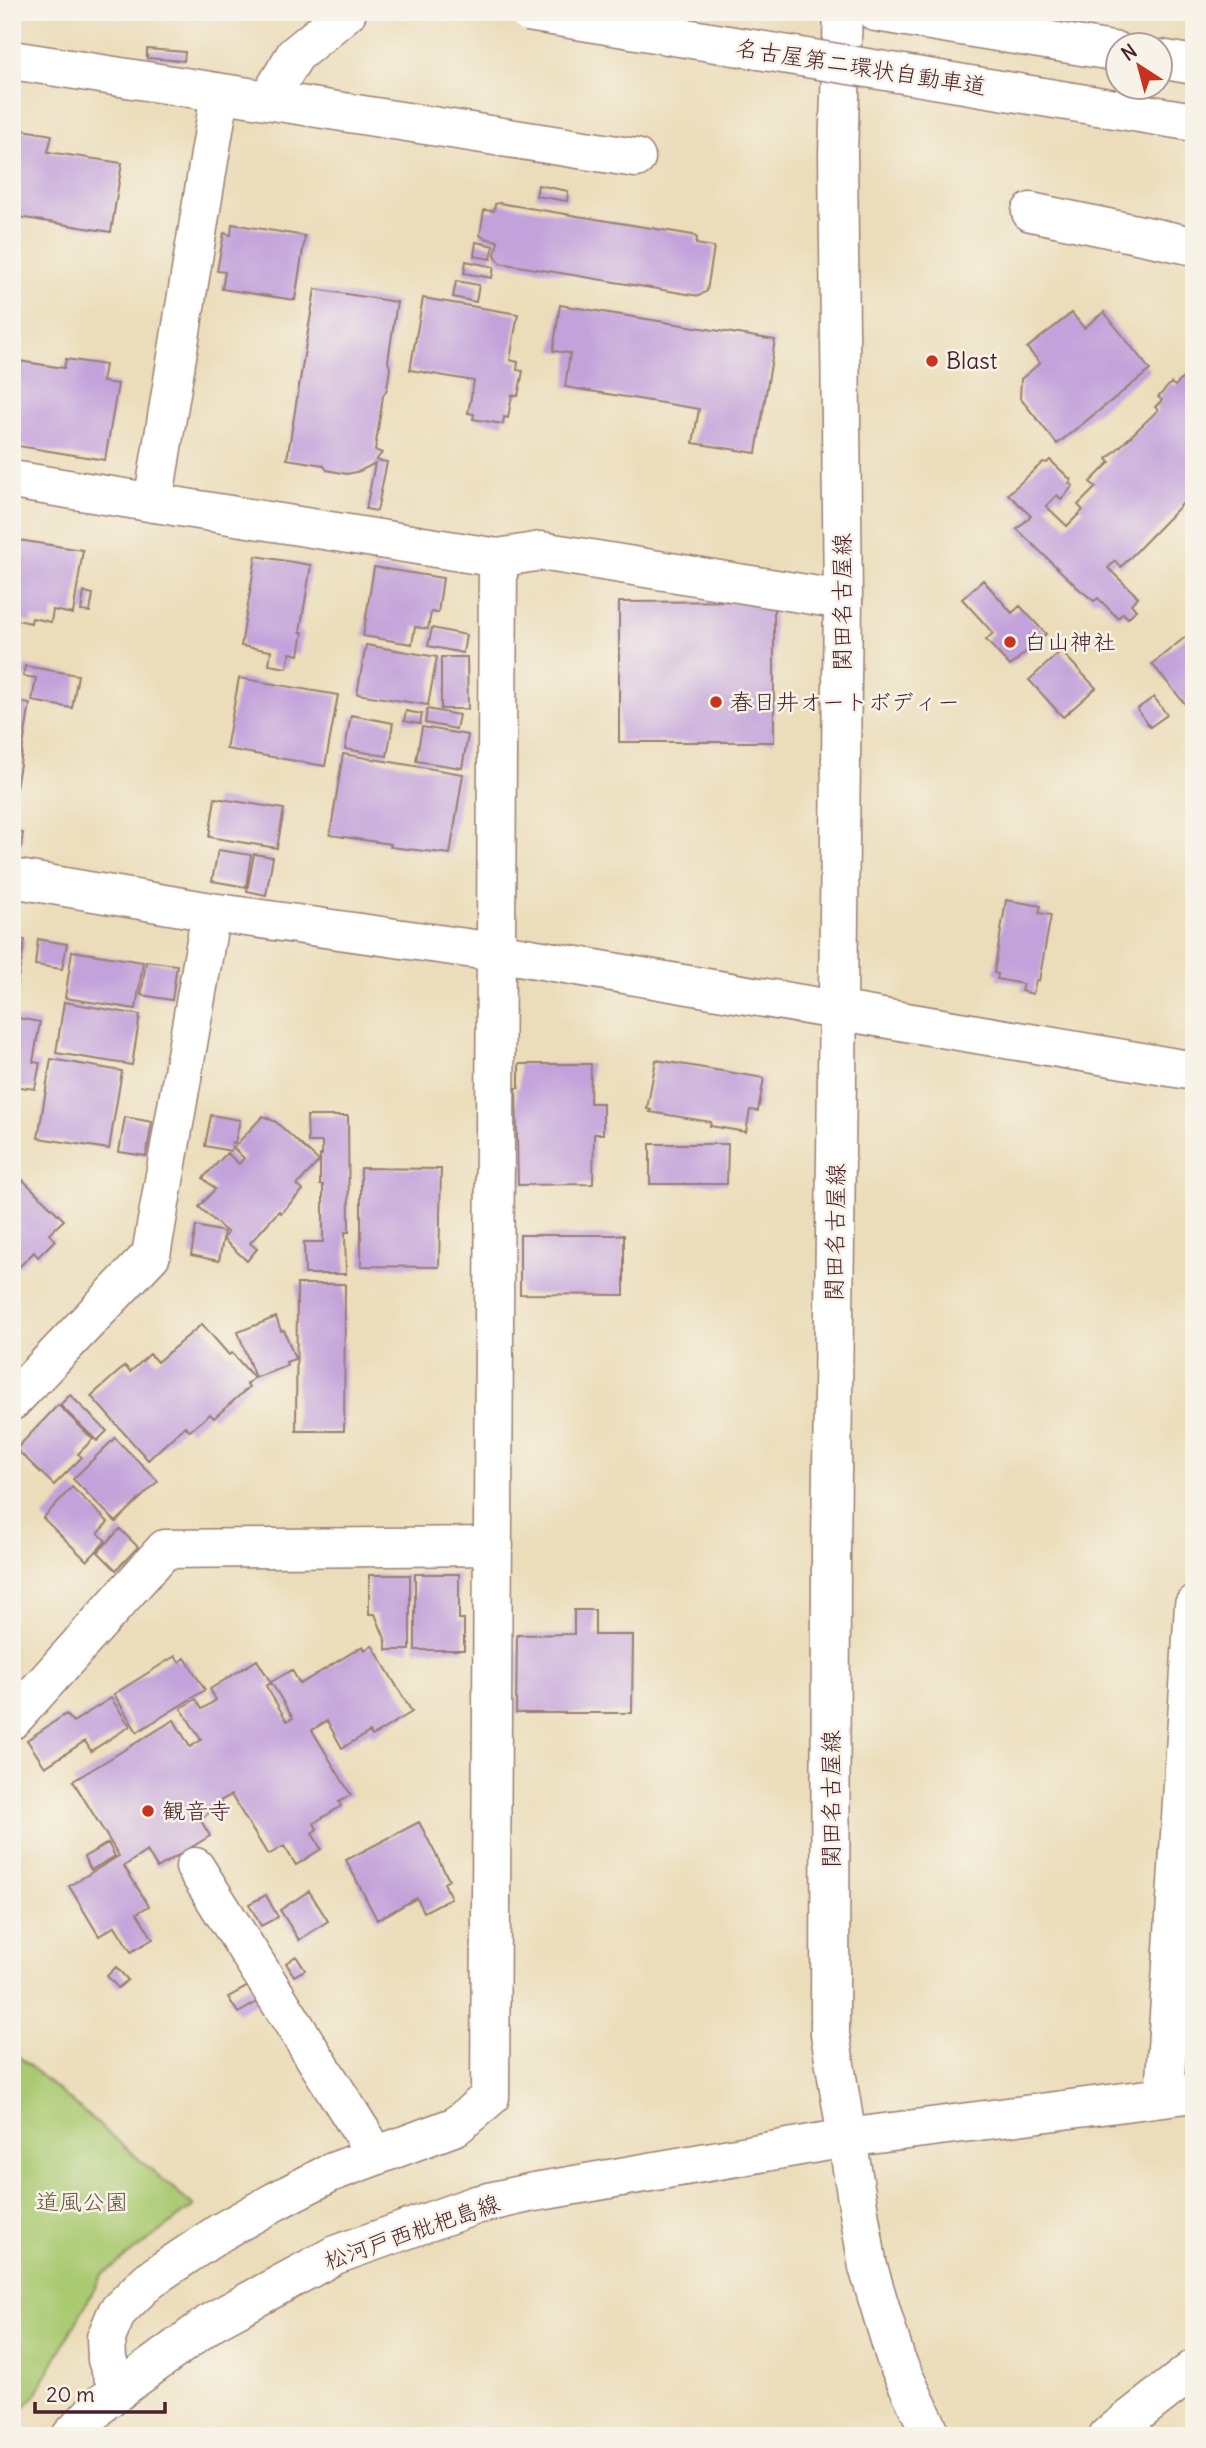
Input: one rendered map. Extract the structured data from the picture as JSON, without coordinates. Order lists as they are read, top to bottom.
{
  "streets": {
    "main road": ["名古屋第二環状自動車道", "関田名古屋線", "松河戸西枇杷島線"]
  },
  "crossings": [
    ["関田名古屋線", "松河戸西枇杷島線"]
  ],
  "parks": ["道風公園"],
  "places": [
    "Blast",
    "白山神社",
    "春日井オートボディー",
    "観音寺"
  ],
  "scale_bar": "20 m",
  "north": "top left"
}
